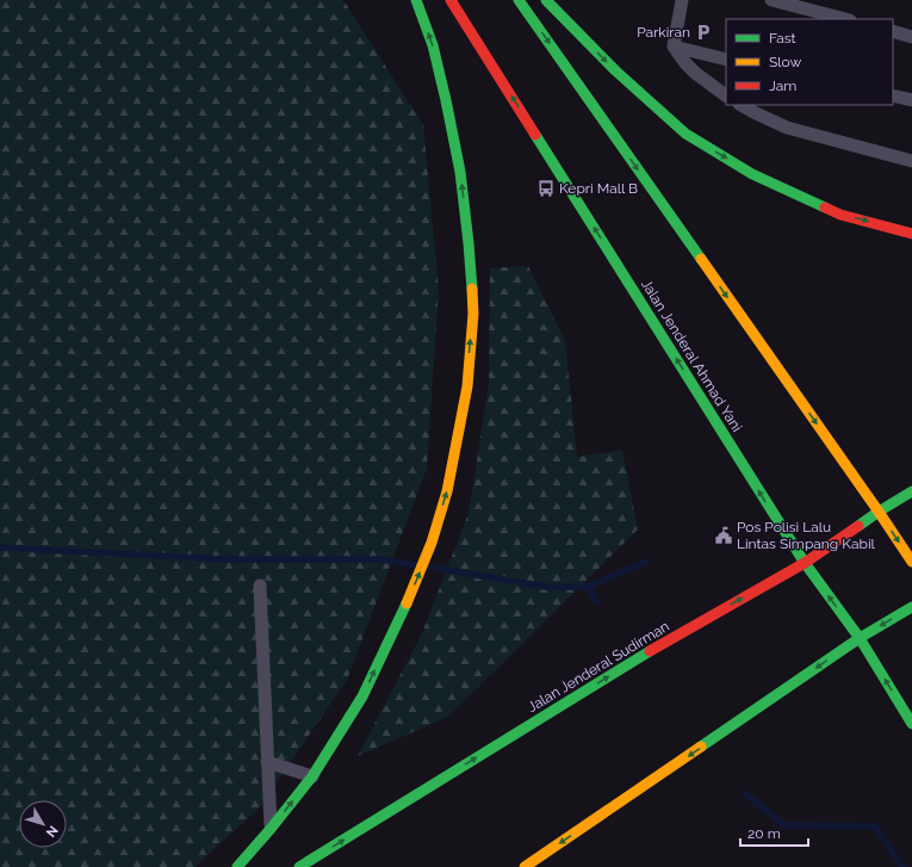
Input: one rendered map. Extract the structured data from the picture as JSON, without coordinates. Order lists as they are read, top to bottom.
{
  "streets": {
    "highway": ["Jalan Jenderal Ahmad Yani", "Jalan Jenderal Sudirman"]
  },
  "crossings": [
    ["Jalan Jenderal Ahmad Yani", "Jalan Jenderal Sudirman"]
  ],
  "one_way": ["Jalan Jenderal Sudirman"],
  "places": {
    "parking": ["Parkiran"],
    "bus stop": ["Kepri Mall B"],
    "public building": ["Pos Polisi Lalu Lintas Simpang Kabil"]
  },
  "legend": ["Fast", "Slow", "Jam"],
  "scale_bar": "20 m",
  "north": "bottom right"
}
